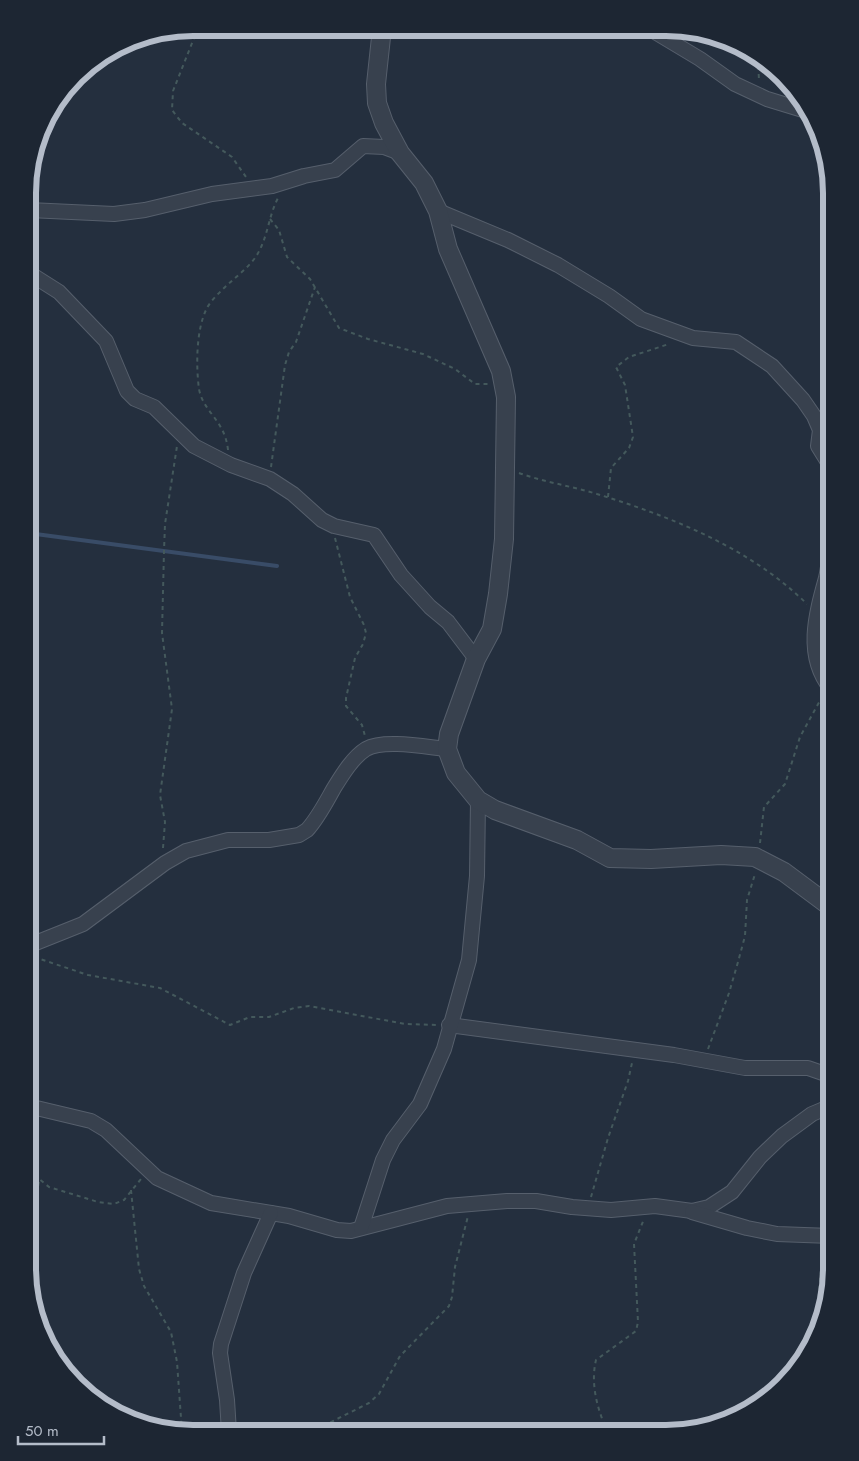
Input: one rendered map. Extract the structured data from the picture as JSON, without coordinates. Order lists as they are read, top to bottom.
{
  "scale_bar": "50 m"
}
